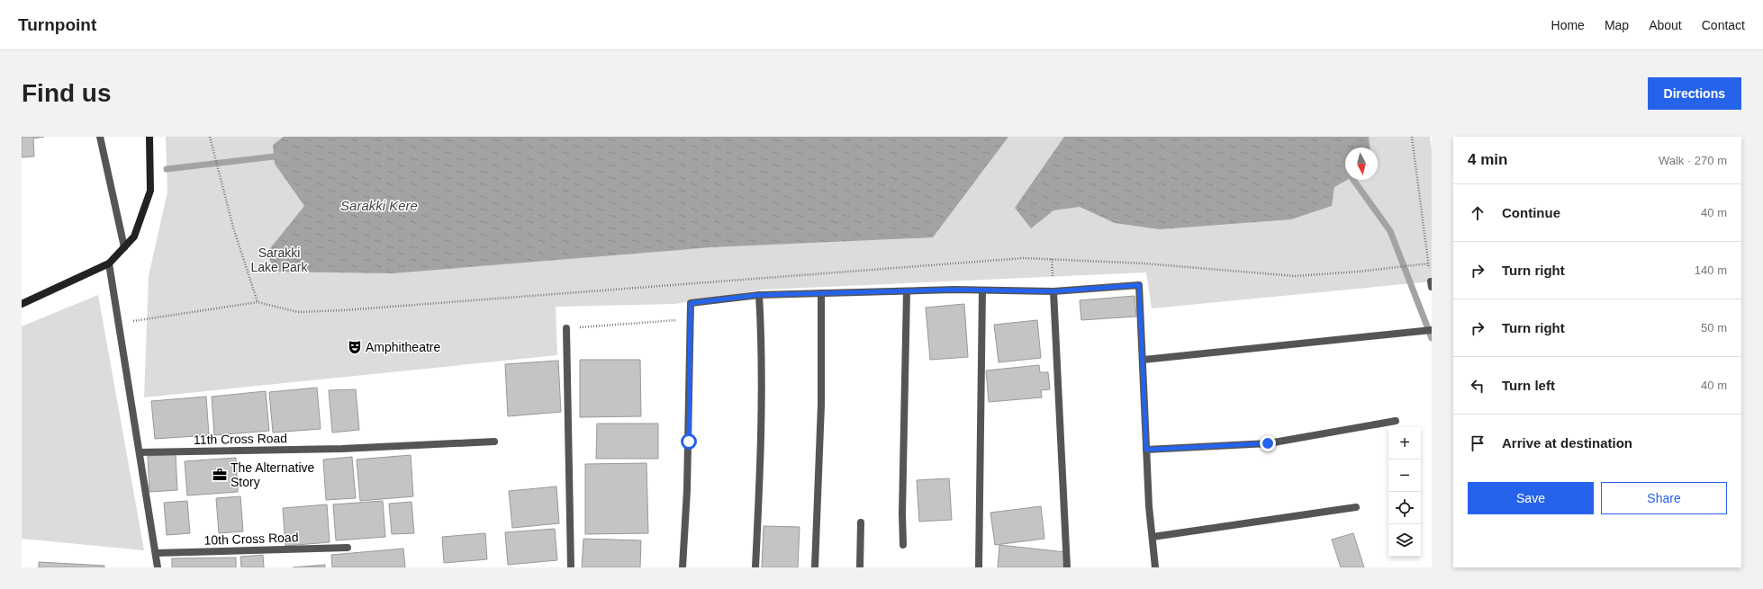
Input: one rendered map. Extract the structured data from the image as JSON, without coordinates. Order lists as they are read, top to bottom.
{
  "streets": {
    "street": ["11th Cross Road", "10th Cross Road"]
  },
  "water": ["Sarakki Kere"],
  "parks": ["Sarakki Lake Park"],
  "places": {
    "theatre": ["Amphitheatre"],
    "office": ["The Alternative Story"]
  },
  "north": "bottom",
  "page": {
    "header": "Turnpoint",
    "nav": [
      "Home",
      "Map",
      "About",
      "Contact"
    ],
    "buttons": [
      "Directions",
      ["Save", "Share"]
    ],
    "title": "Find us",
    "heading": ["4 min", "Walk · 270 m"],
    "list": [
      ["Continue", "40 m"],
      ["Turn right", "140 m"],
      ["Turn right", "50 m"],
      ["Turn left", "40 m"],
      "Arrive at destination"
    ],
    "map_buttons": ["+", "−"]
  }
}
